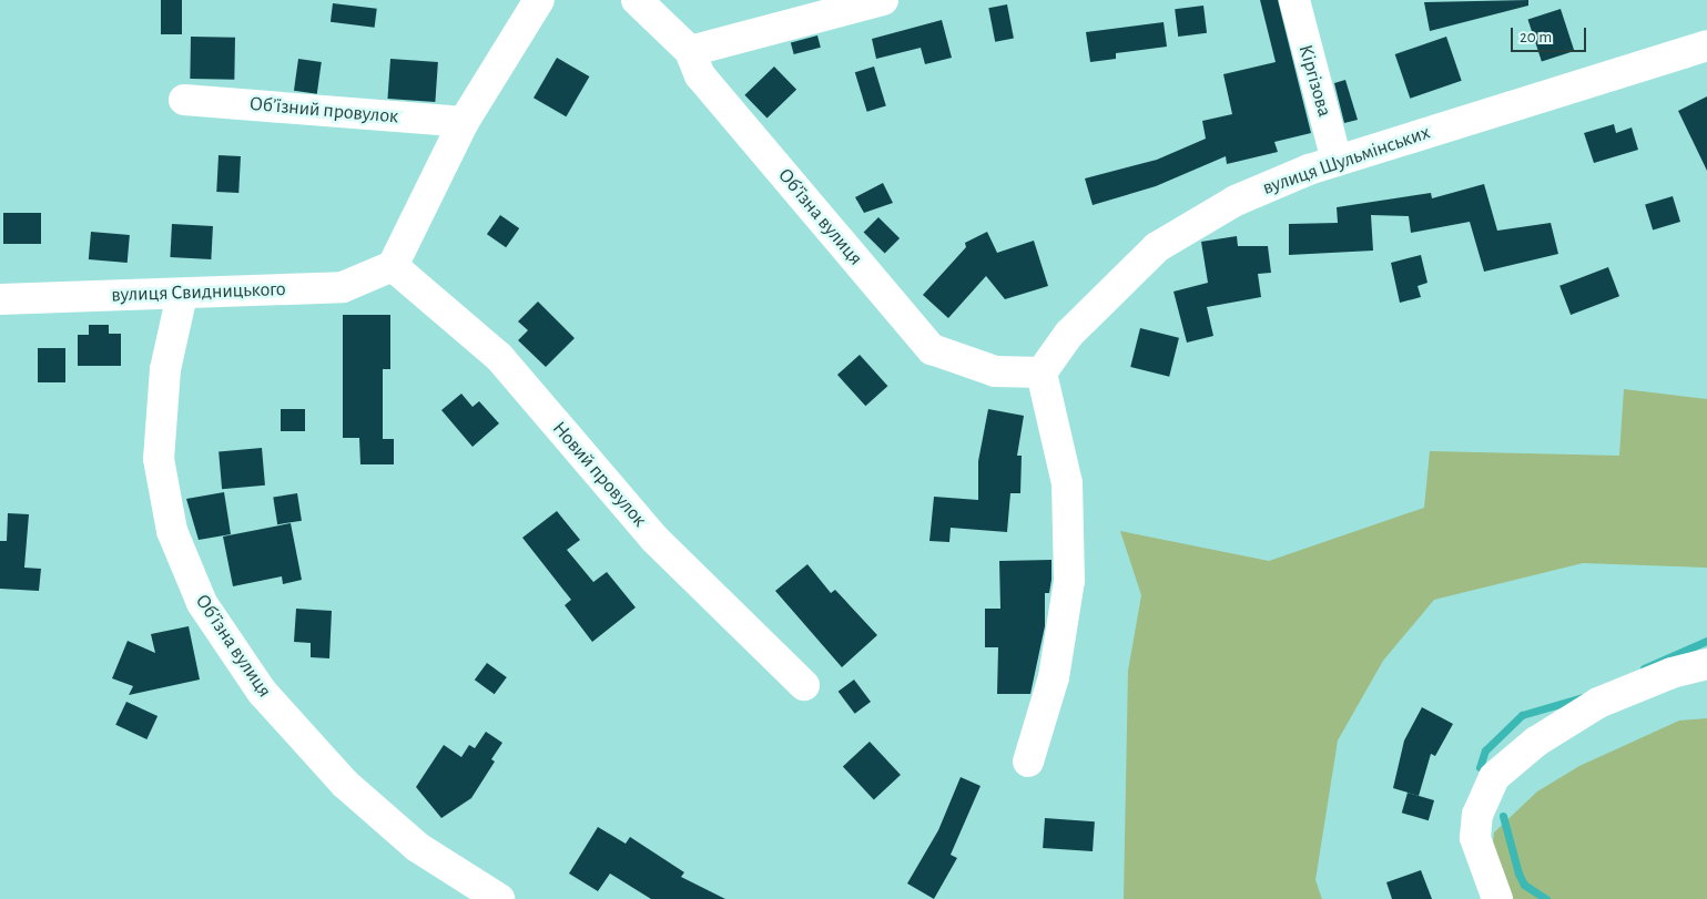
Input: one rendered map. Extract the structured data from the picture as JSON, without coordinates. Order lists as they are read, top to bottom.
{
  "streets": {
    "street": [
      "Кіргізова",
      "Обʼїзний провулок",
      "вулиця Шульмінських",
      "Обʼїзна вулиця",
      "вулиця Свидницького",
      "Новий провулок"
    ]
  },
  "crossings": [
    ["Кіргізова", "вулиця Шульмінських"],
    ["вулиця Шульмінських", "Обʼїзна вулиця"],
    ["Обʼїзна вулиця", "вулиця Свидницького"],
    ["вулиця Свидницького", "Новий провулок"]
  ],
  "scale_bar": "20 m"
}
